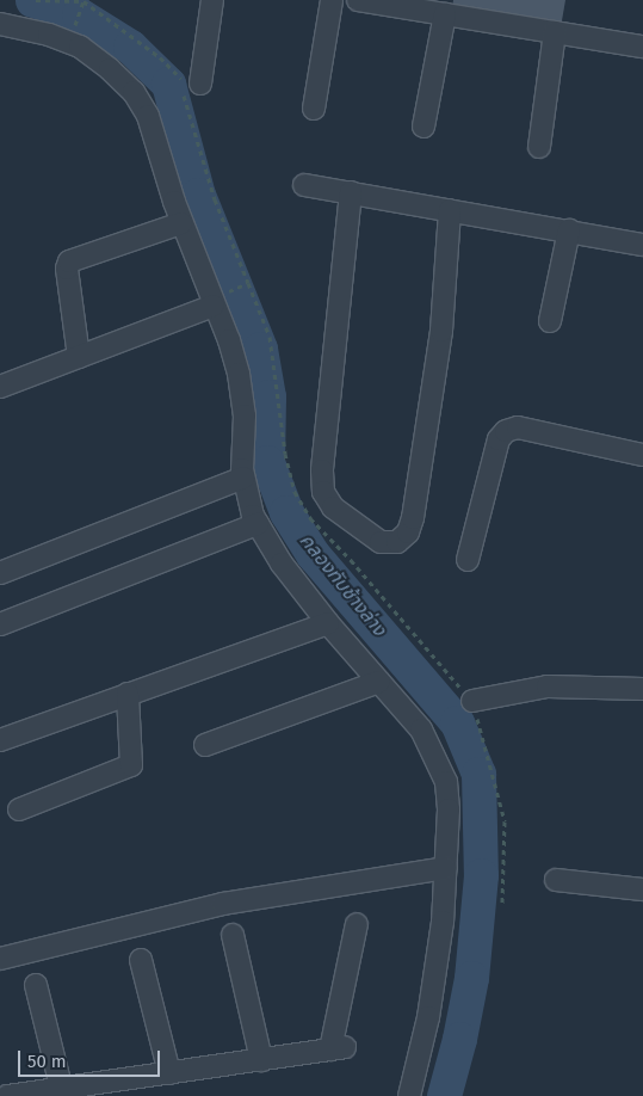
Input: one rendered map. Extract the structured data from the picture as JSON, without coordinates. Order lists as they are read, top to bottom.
{
  "water": ["คลองทับช้างล่าง"],
  "scale_bar": "50 m"
}
